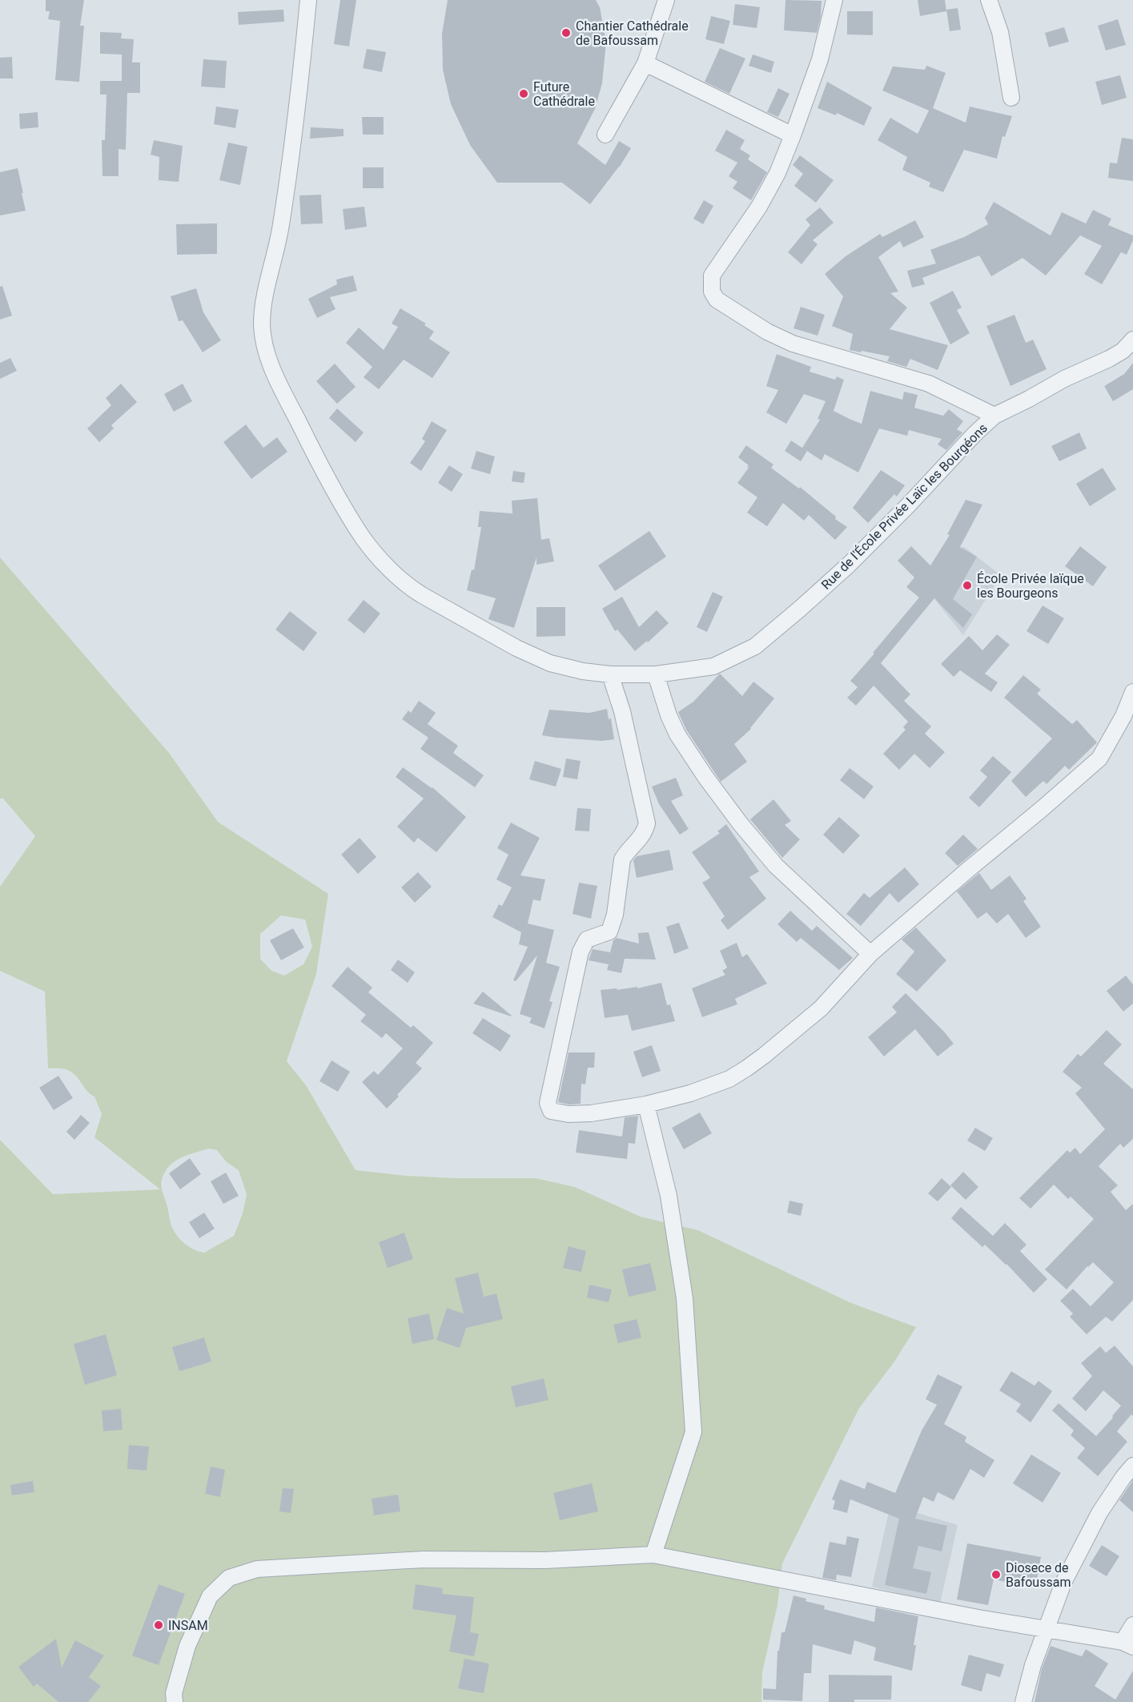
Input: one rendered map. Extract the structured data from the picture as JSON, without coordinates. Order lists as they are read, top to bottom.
{
  "streets": {
    "street": ["Rue de l'École Privée Laïc les Bourgéons"]
  },
  "places": [
    "Chantier Cathédrale de Bafoussam",
    "Future Cathédrale",
    "École Privée laïque les Bourgeons",
    "Diosece de Bafoussam",
    "INSAM"
  ]
}
